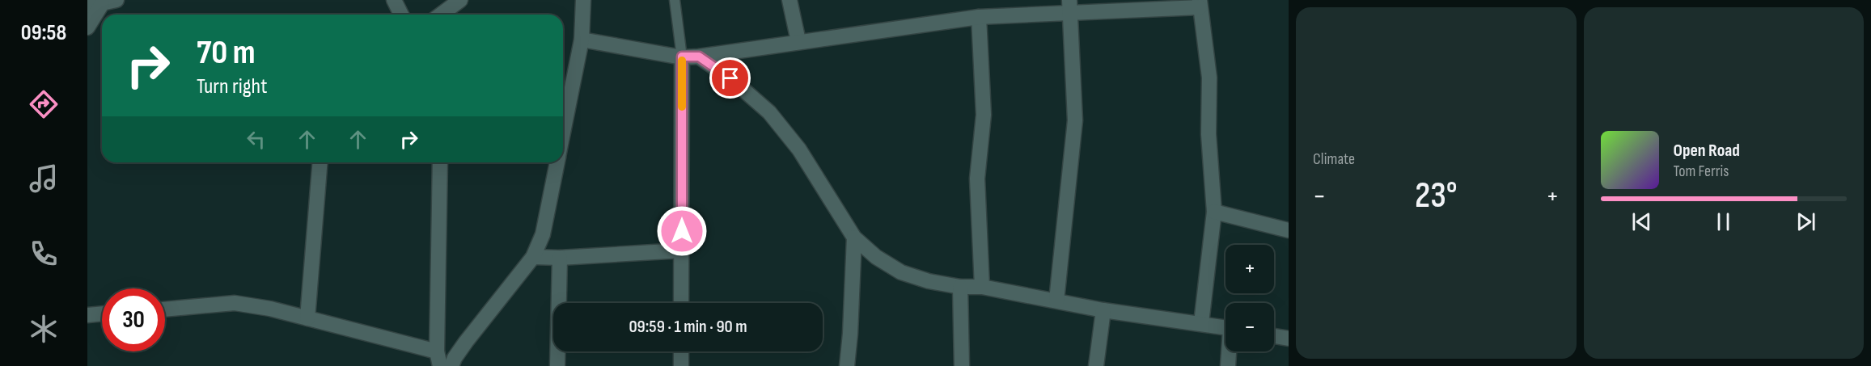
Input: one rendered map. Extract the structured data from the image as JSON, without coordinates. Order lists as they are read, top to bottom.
{
  "page": {
    "tabs": "09:58",
    "tile": "Climate",
    "turn": ["70 m", "Turn right"],
    "song": ["Open Road", "Tom Ferris"],
    "heat": ["−", "23°", "+"],
    "map_buttons": ["+", "−"],
    "limit": "30",
    "trip": "09:59 · 1 min · 90 m"
  }
}
